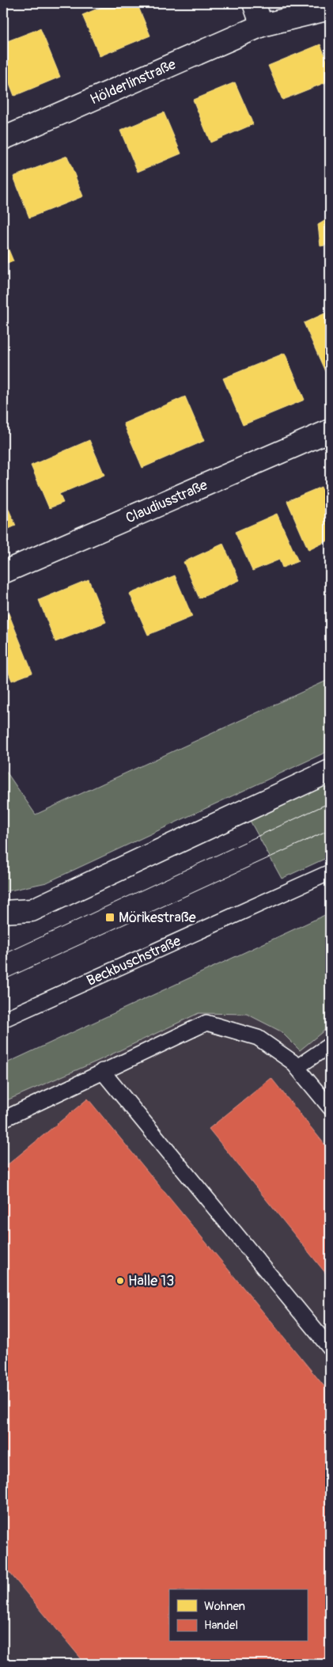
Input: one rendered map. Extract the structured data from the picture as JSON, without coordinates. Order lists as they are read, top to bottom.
{
  "streets": {
    "street": ["Hölderlinstraße", "Claudiusstraße"],
    "lane": ["Beckbuschstraße"]
  },
  "places": {
    "transit": ["Mörikestraße"],
    "other": ["Halle 13"]
  },
  "legend": ["Wohnen", "Handel"]
}
